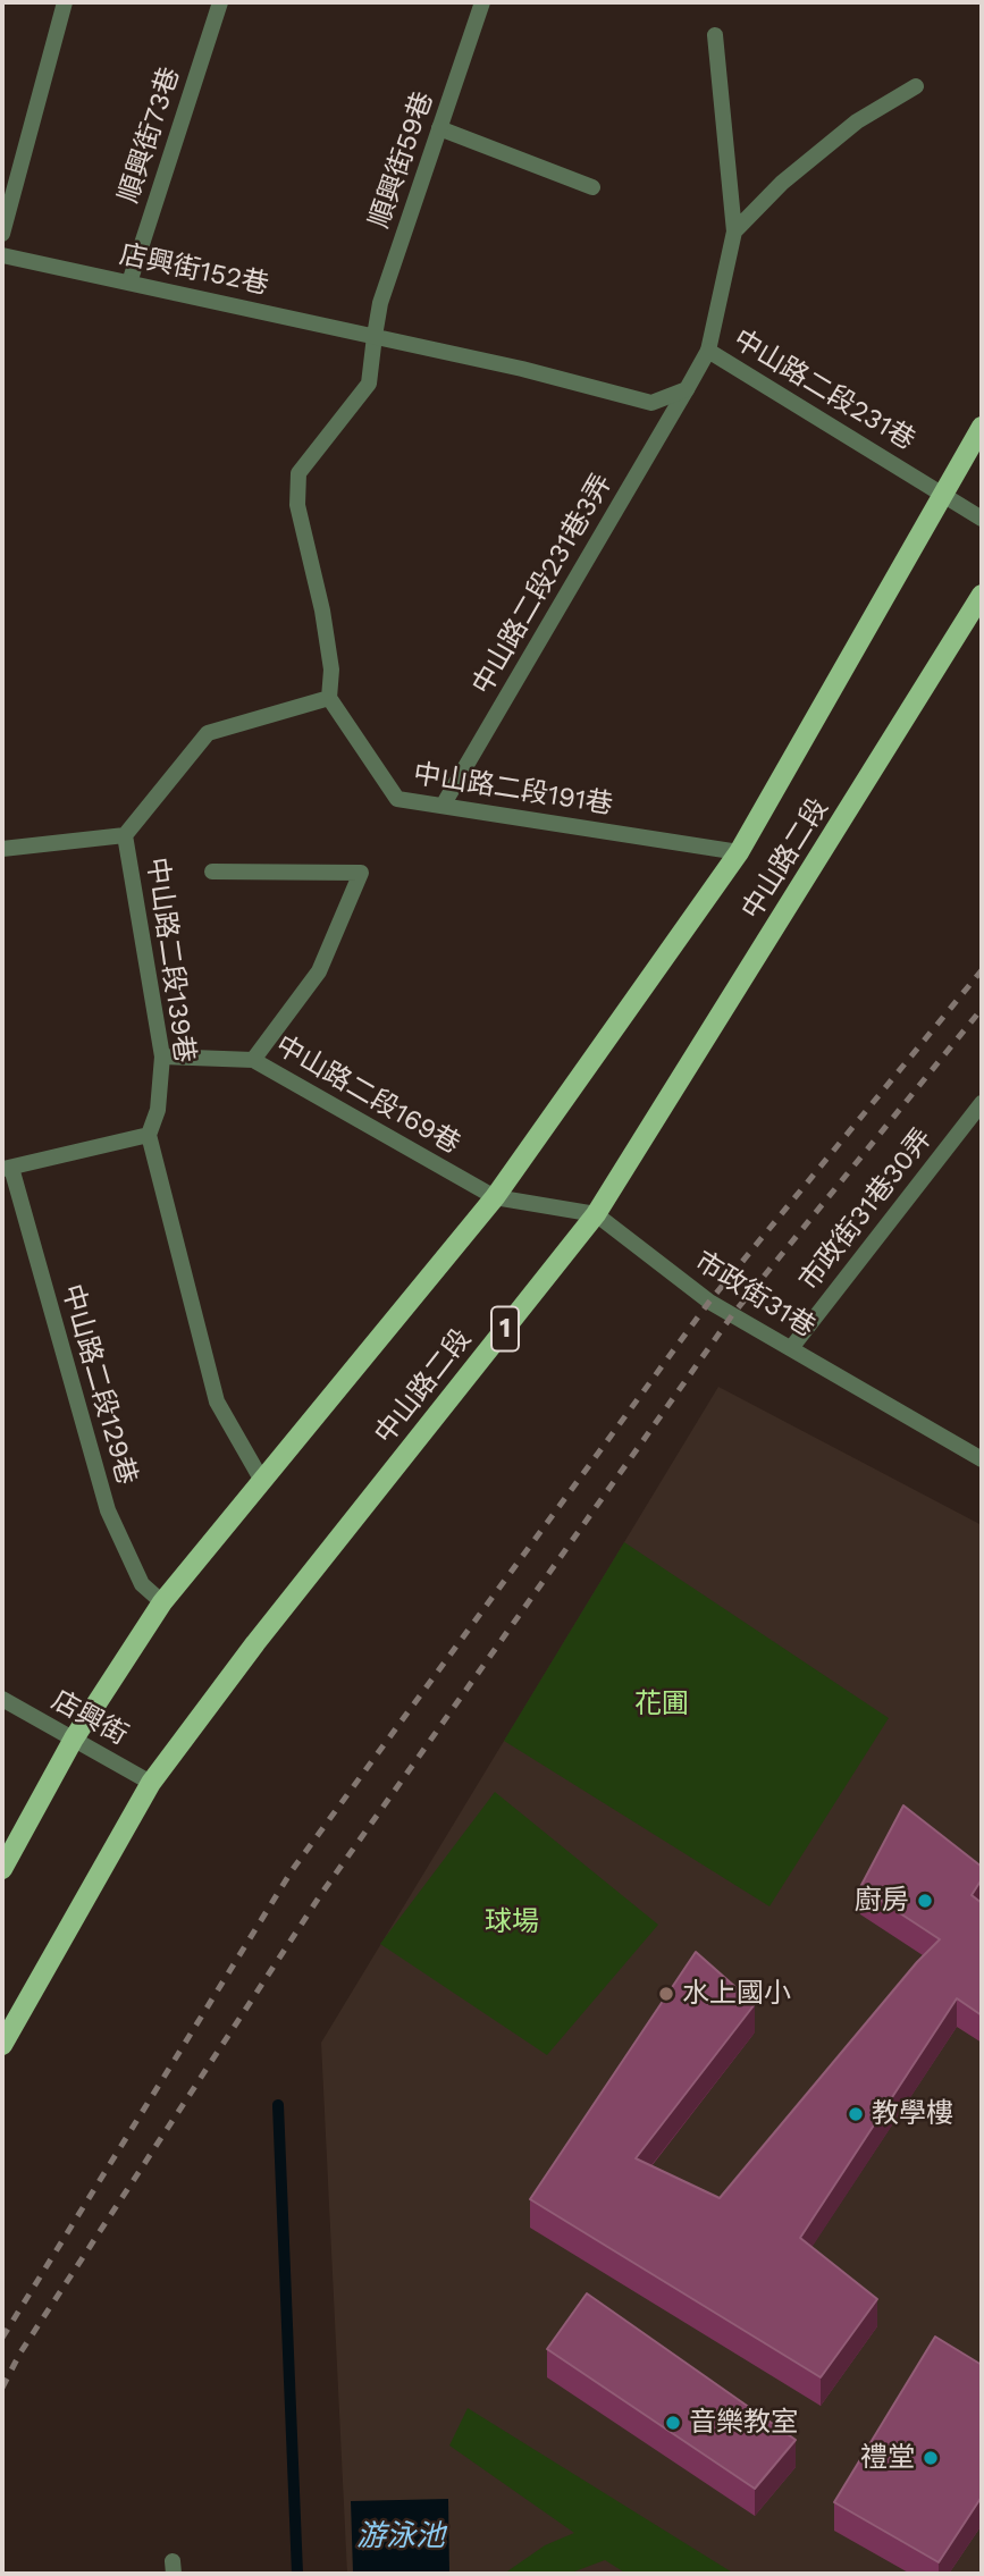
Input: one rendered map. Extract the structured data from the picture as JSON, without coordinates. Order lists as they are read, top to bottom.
{
  "streets": {
    "main road": ["中山路二段", "1"],
    "street": [
      "順興街73巷",
      "順興街59巷",
      "店興街152巷",
      "中山路二段231巷",
      "中山路二段231巷3弄",
      "中山路二段191巷",
      "中山路二段139巷",
      "中山路二段169巷",
      "市政街31巷30弄",
      "市政街31巷",
      "中山路二段129巷",
      "店興街"
    ]
  },
  "crossings": [
    ["順興街73巷", "店興街152巷"],
    ["順興街59巷", "店興街152巷"],
    ["中山路二段231巷", "中山路二段231巷3弄"],
    ["中山路二段231巷", "中山路二段"],
    ["中山路二段231巷3弄", "中山路二段191巷"],
    ["中山路二段191巷", "中山路二段"],
    ["中山路二段191巷", "中山路二段139巷"],
    ["中山路二段", "中山路二段139巷"],
    ["中山路二段", "中山路二段169巷"],
    ["中山路二段", "市政街31巷"],
    ["中山路二段", "中山路二段129巷"],
    ["中山路二段", "店興街"],
    ["中山路二段139巷", "中山路二段169巷"],
    ["中山路二段169巷", "市政街31巷"],
    ["市政街31巷30弄", "市政街31巷"]
  ],
  "water": ["游泳池"],
  "parks": ["花圃", "球場"],
  "places": [
    "廚房",
    "水上國小",
    "教學樓",
    "音樂教室",
    "禮堂"
  ]
}
